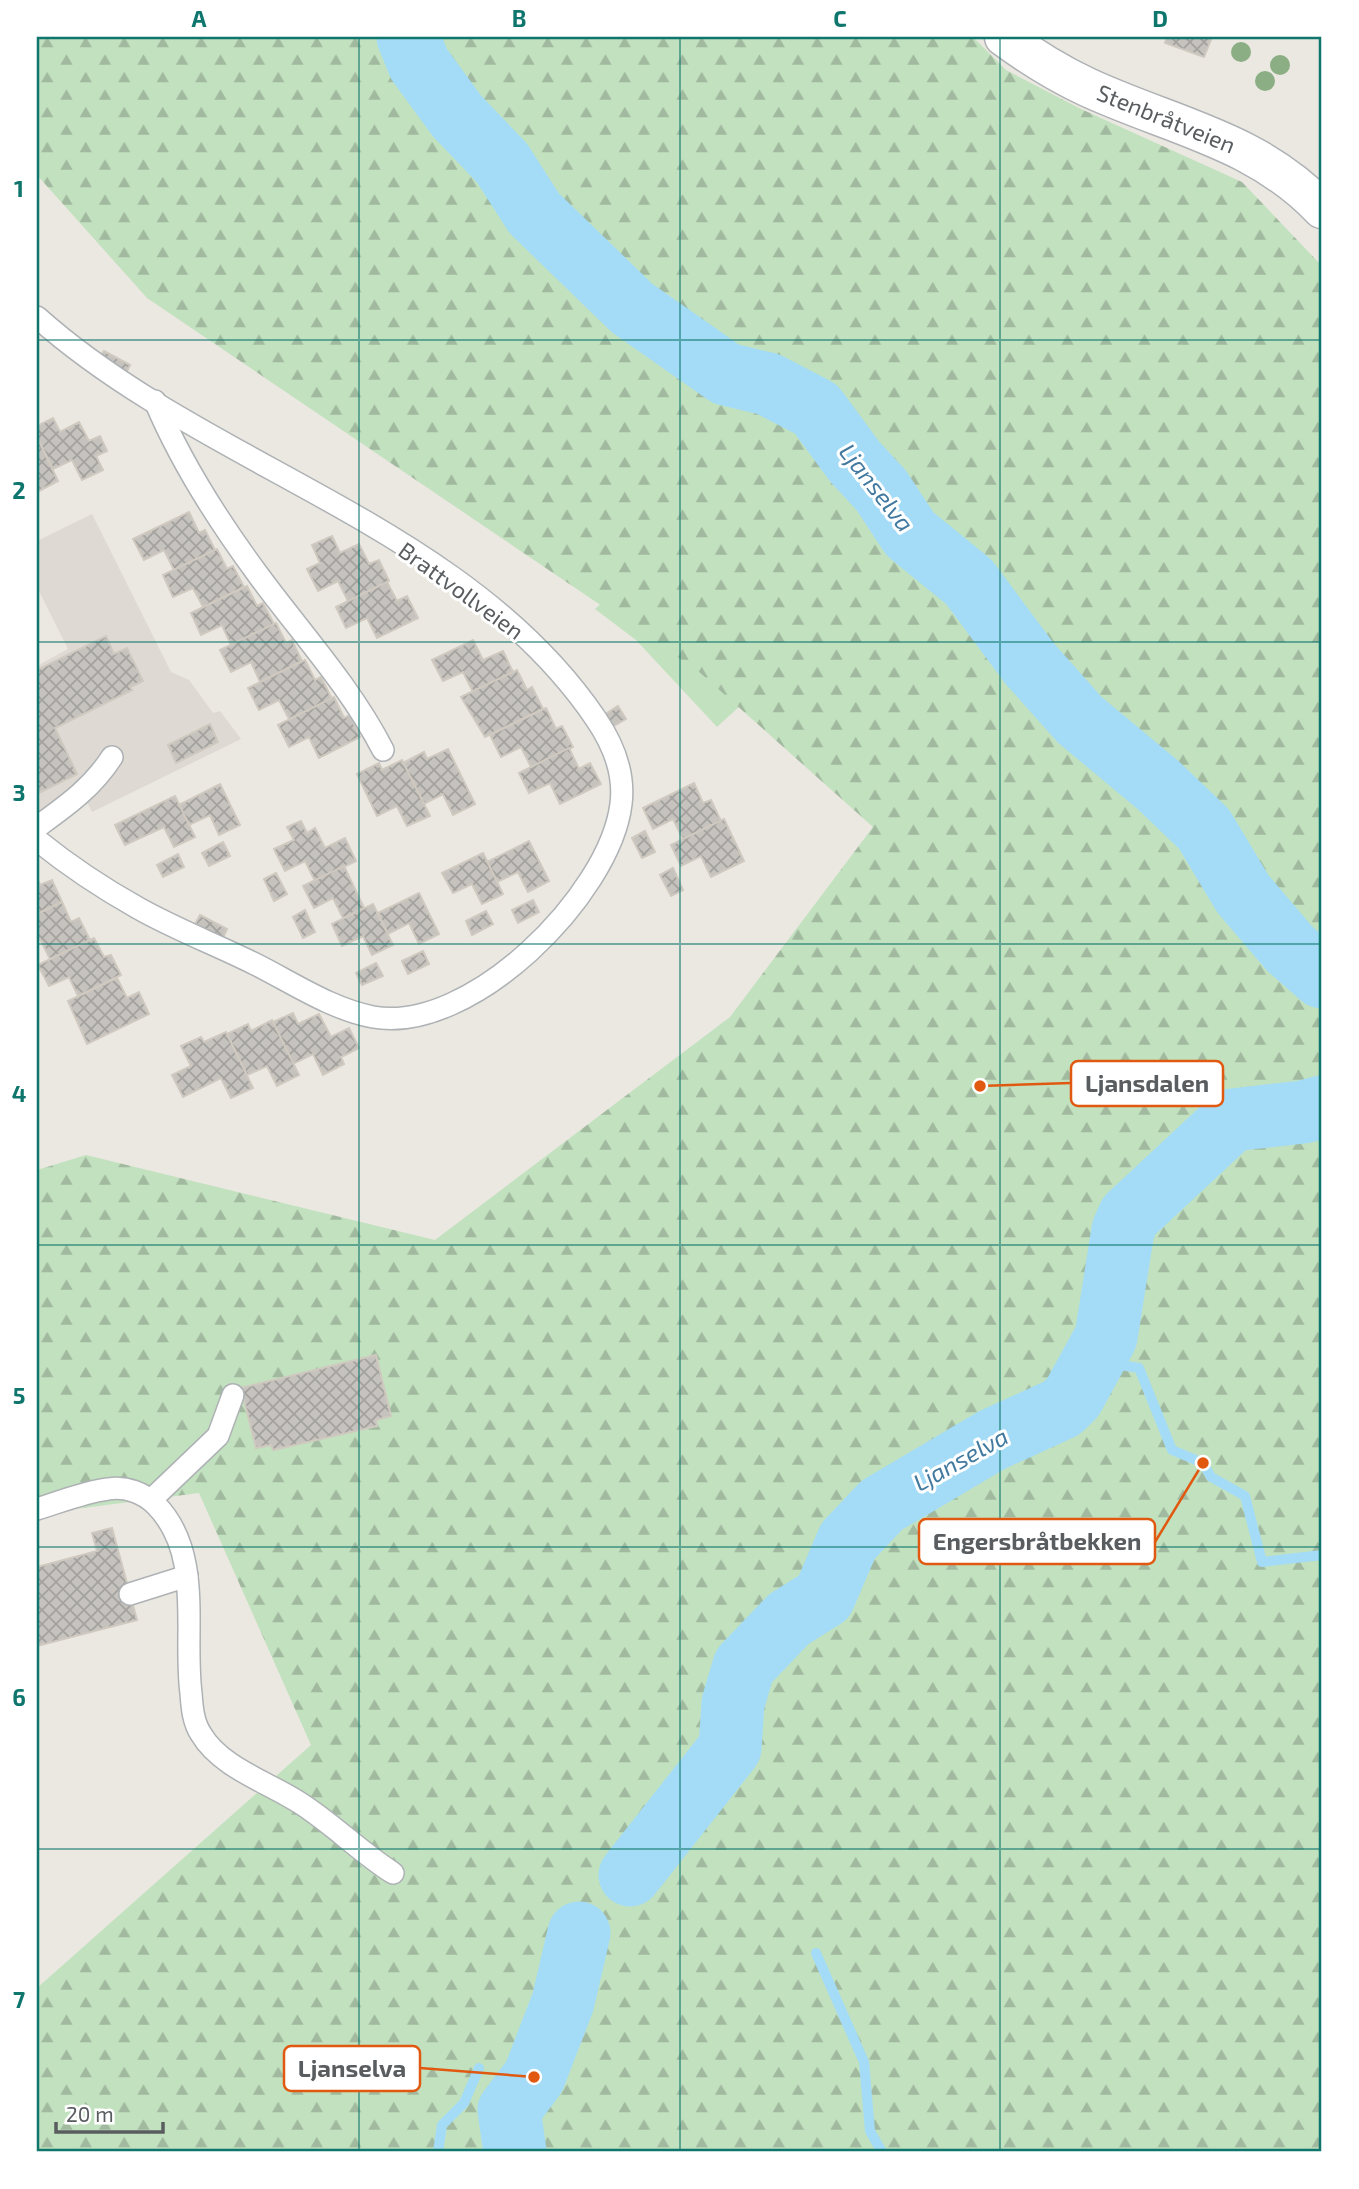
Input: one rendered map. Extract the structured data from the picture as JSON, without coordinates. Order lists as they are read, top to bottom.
{
  "streets": {
    "street": ["Stenbråtveien"],
    "lane": ["Brattvollveien"]
  },
  "water": ["Ljanselva"],
  "places": ["Ljansdalen", "Engersbråtbekken", "Ljanselva"],
  "scale_bar": "20 m",
  "grid": {
    "columns": [
      "A",
      "B",
      "C",
      "D"
    ],
    "rows": [
      "1",
      "2",
      "3",
      "4",
      "5",
      "6",
      "7"
    ]
  }
}
